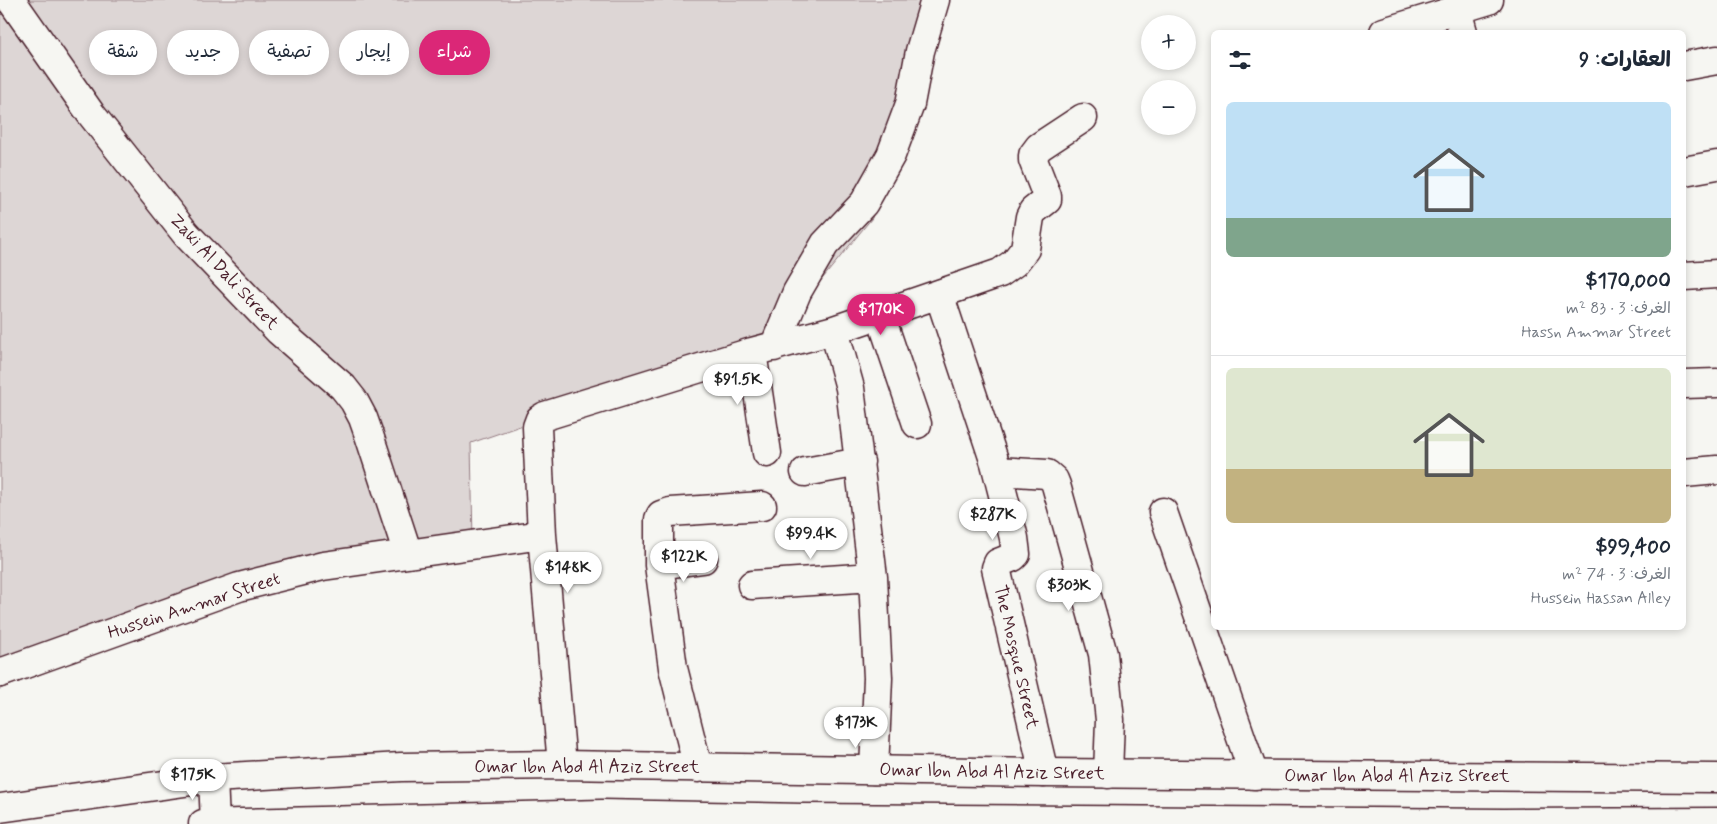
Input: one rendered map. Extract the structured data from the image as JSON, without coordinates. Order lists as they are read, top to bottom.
{
  "streets": {
    "street": [
      "Zaki Al Dali Street",
      "Hussein Ammar Street",
      "The Mosque Street",
      "Omar Ibn Abd Al Aziz Street"
    ]
  },
  "crossings": [
    ["Zaki Al Dali Street", "Hussein Ammar Street"],
    ["The Mosque Street", "Omar Ibn Abd Al Aziz Street"]
  ],
  "page": {
    "map_buttons": ["+", "−"],
    "chip": [
      "شراء",
      "إيجار",
      "تصفية",
      "جديد",
      "شقة"
    ],
    "heading": "العقارات: 9",
    "list": [
      {
        "name": "$170,000",
        "note": "الغرف: 3 · 83 m² · Hassn Ammar Street"
      },
      {
        "name": "$99,400",
        "note": "الغرف: 3 · 74 m² · Hussein Hassan Alley"
      }
    ],
    "price": [
      "$170K",
      "$91.5K",
      "$287K",
      "$99.4K",
      "$122K",
      "$148K",
      "$303K",
      "$173K",
      "$175K"
    ]
  }
}
